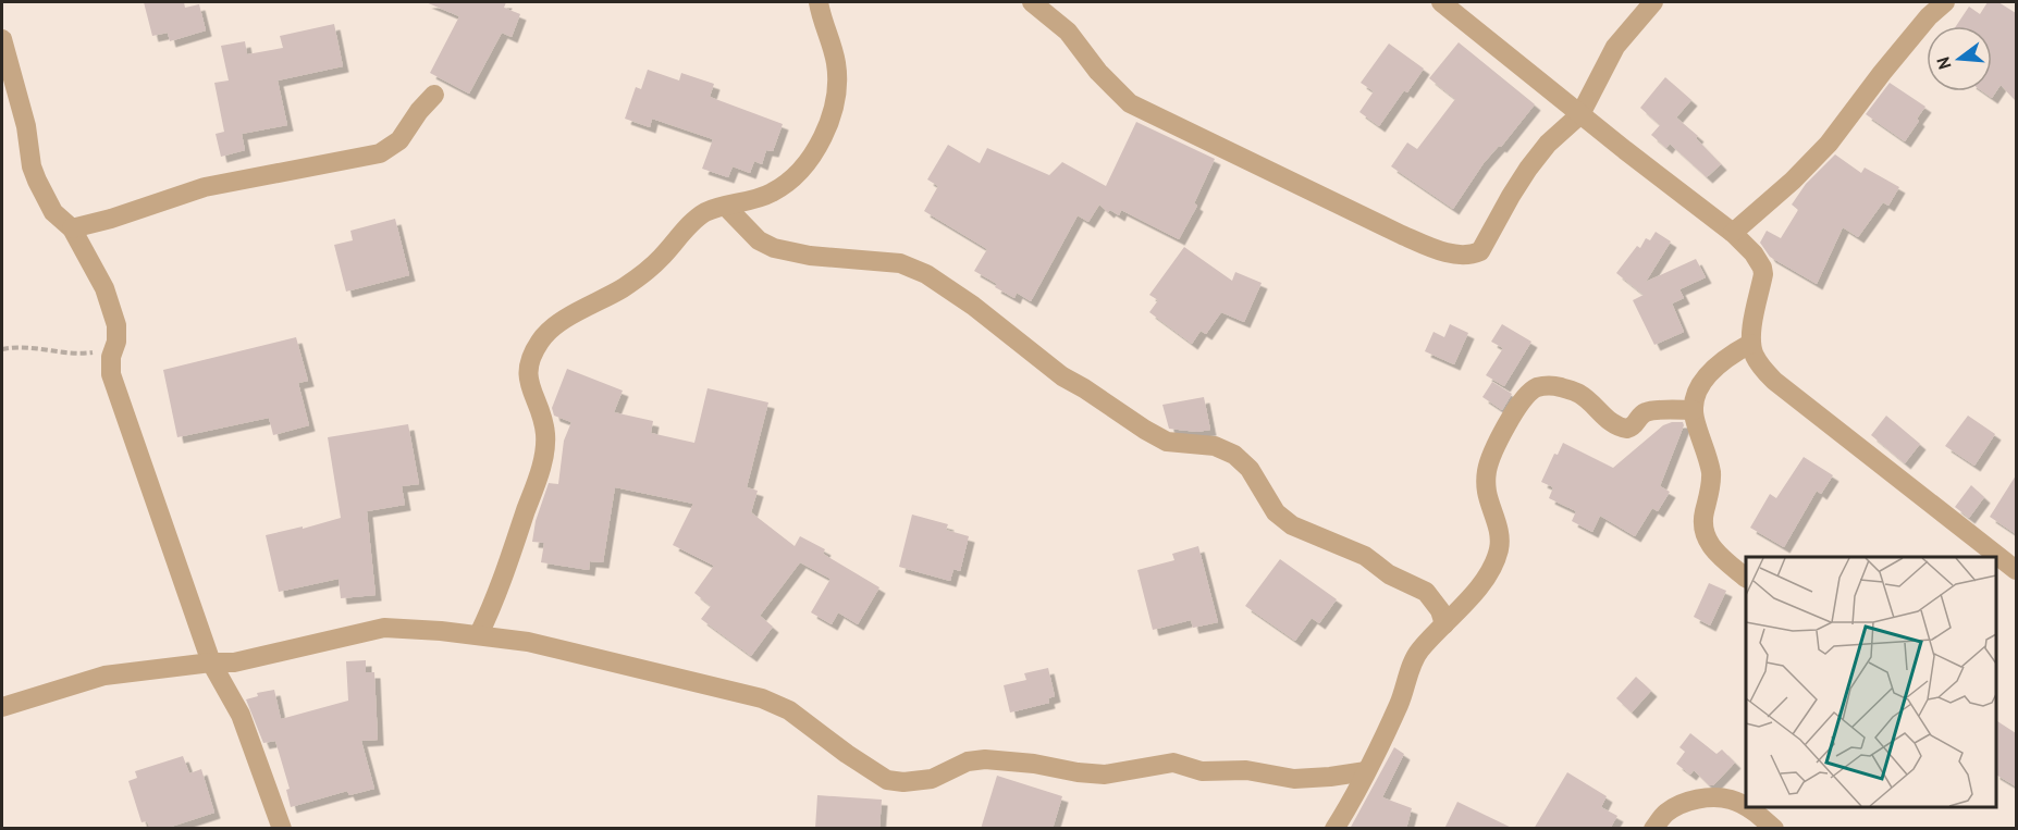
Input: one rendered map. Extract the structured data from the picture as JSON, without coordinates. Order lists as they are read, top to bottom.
{
  "north": "left"
}
